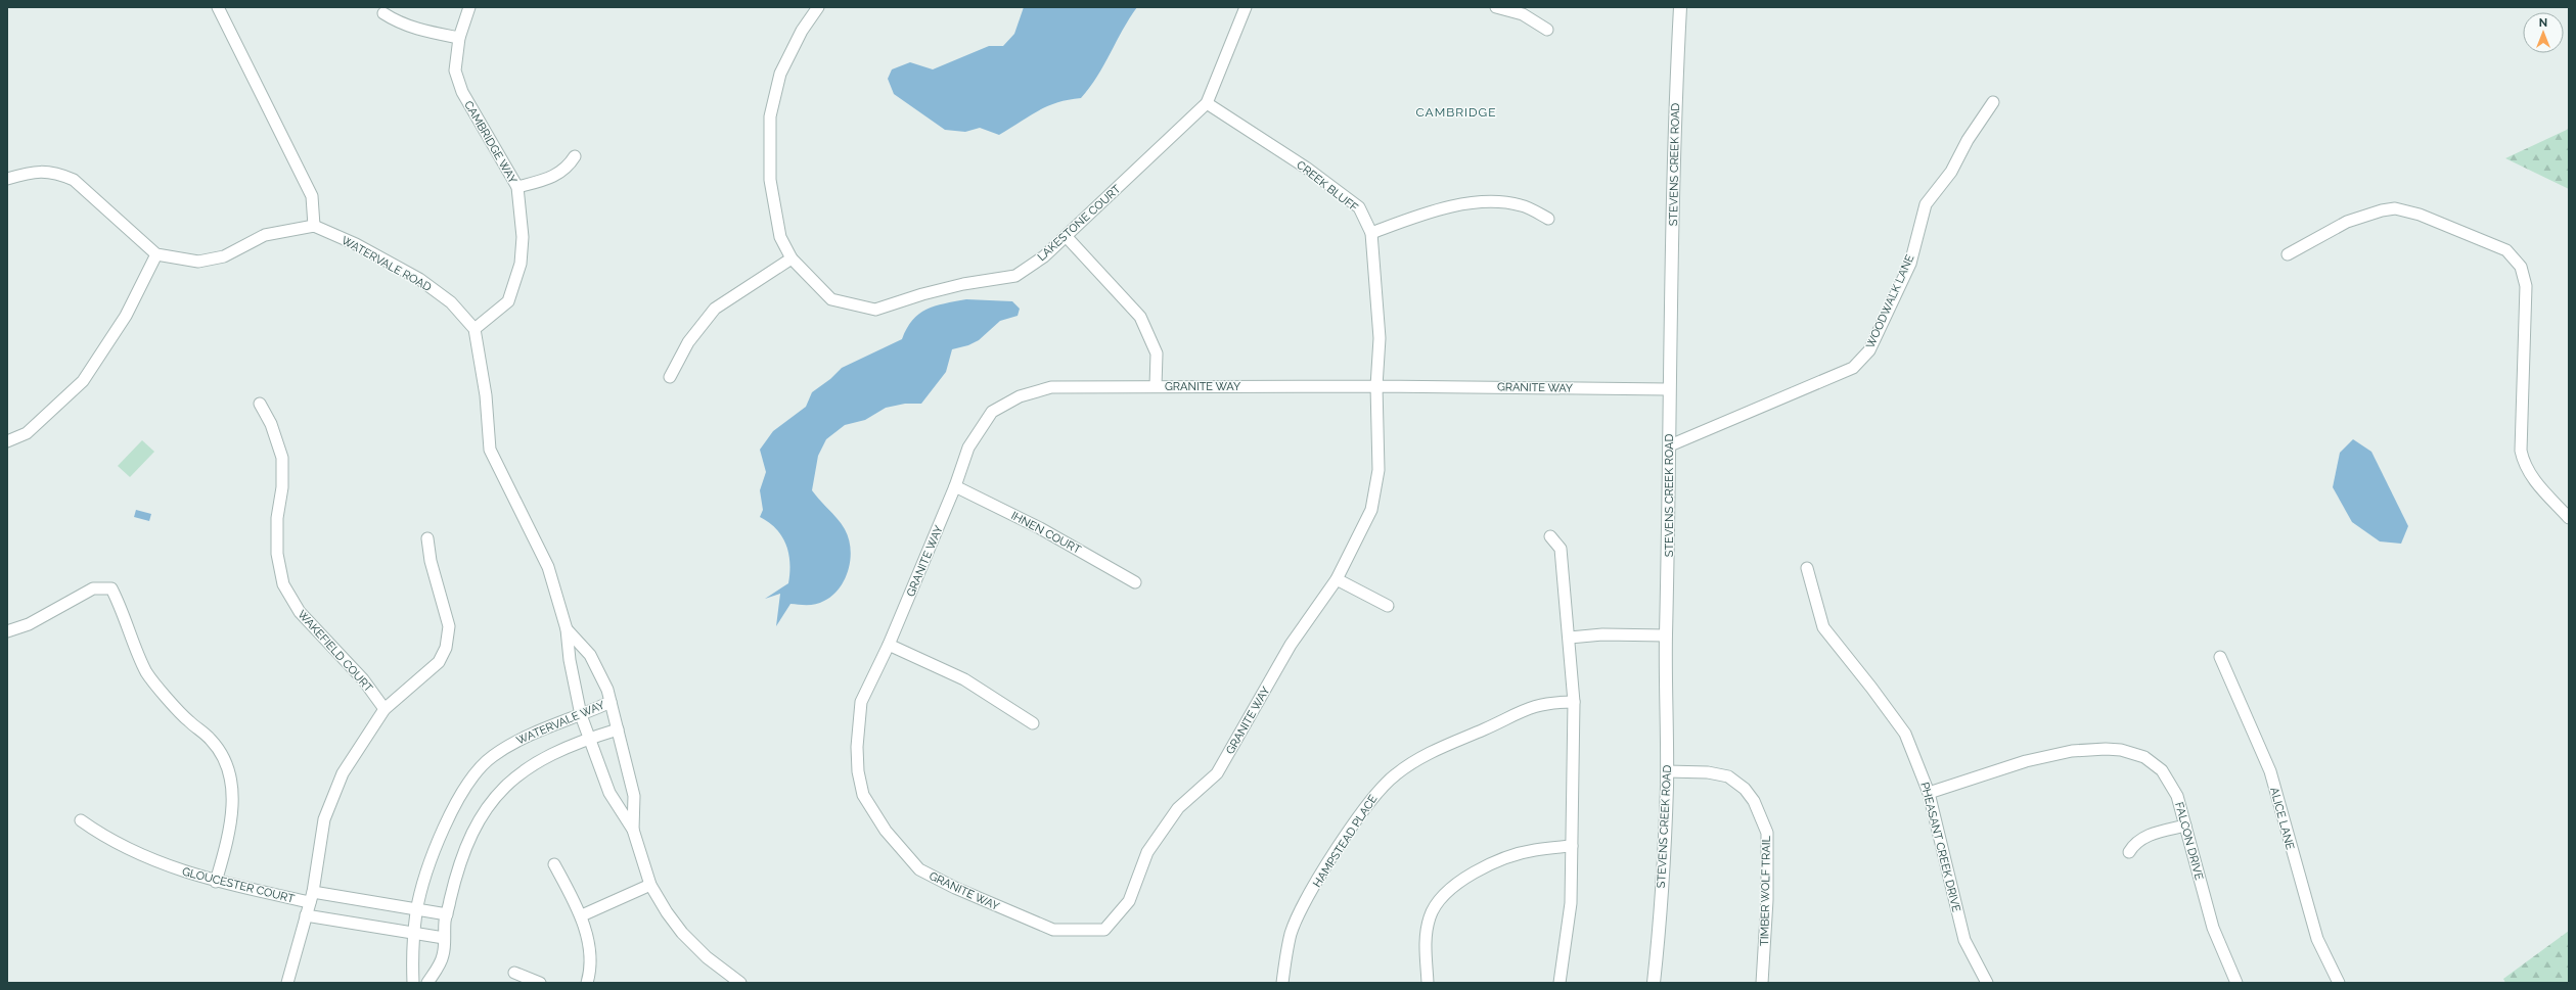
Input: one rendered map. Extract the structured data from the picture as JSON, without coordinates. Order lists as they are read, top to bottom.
{
  "streets": {
    "street": [
      "CAMBRIDGE WAY",
      "STEVENS CREEK ROAD",
      "CREEK BLUFF",
      "LAKESTONE COURT",
      "WATERVALE ROAD",
      "WOODWALK LANE",
      "GRANITE WAY",
      "IHNEN COURT",
      "WAKEFIELD COURT",
      "WATERVALE WAY",
      "ALICE LANE",
      "HAMPSTEAD PLACE",
      "FALCON DRIVE",
      "PHEASANT CREEK DRIVE",
      "GLOUCESTER COURT",
      "TIMBER WOLF TRAIL"
    ]
  },
  "crossings": [
    ["CAMBRIDGE WAY", "WATERVALE ROAD"],
    ["STEVENS CREEK ROAD", "WOODWALK LANE"],
    ["STEVENS CREEK ROAD", "GRANITE WAY"],
    ["STEVENS CREEK ROAD", "TIMBER WOLF TRAIL"],
    ["CREEK BLUFF", "LAKESTONE COURT"],
    ["CREEK BLUFF", "GRANITE WAY"],
    ["GRANITE WAY", "IHNEN COURT"],
    ["WATERVALE WAY", "GLOUCESTER COURT"],
    ["FALCON DRIVE", "PHEASANT CREEK DRIVE"]
  ],
  "districts": ["CAMBRIDGE"],
  "north": "top"
}
